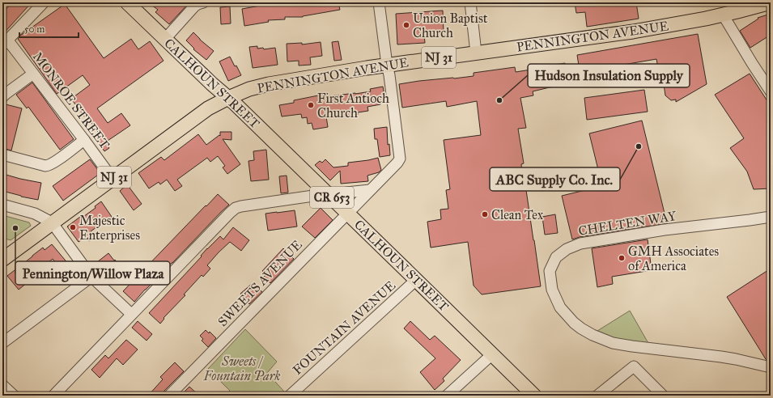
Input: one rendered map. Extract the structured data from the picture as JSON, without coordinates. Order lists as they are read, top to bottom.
{
  "streets": {
    "main road": [
      "PENNINGTON AVENUE",
      "NJ 31",
      "CALHOUN STREET",
      "CR 653"
    ],
    "street": [
      "MONROE STREET",
      "CHELTEN WAY",
      "SWEETS AVENUE",
      "FOUNTAIN AVENUE"
    ]
  },
  "crossings": [
    ["PENNINGTON AVENUE", "CALHOUN STREET"],
    ["PENNINGTON AVENUE", "MONROE STREET"],
    ["PENNINGTON AVENUE", "SWEETS AVENUE"],
    ["CALHOUN STREET", "SWEETS AVENUE"],
    ["CALHOUN STREET", "FOUNTAIN AVENUE"]
  ],
  "parks": ["Sweets / Fountain Park"],
  "places": [
    "Union Baptist Church",
    "Hudson Insulation Supply",
    "First Antioch Church",
    "ABC Supply Co. Inc.",
    "Clean Tex",
    "Majestic Enterprises",
    "Pennington/Willow Plaza",
    "GMH Associates of America"
  ],
  "scale_bar": "50 m"
}
